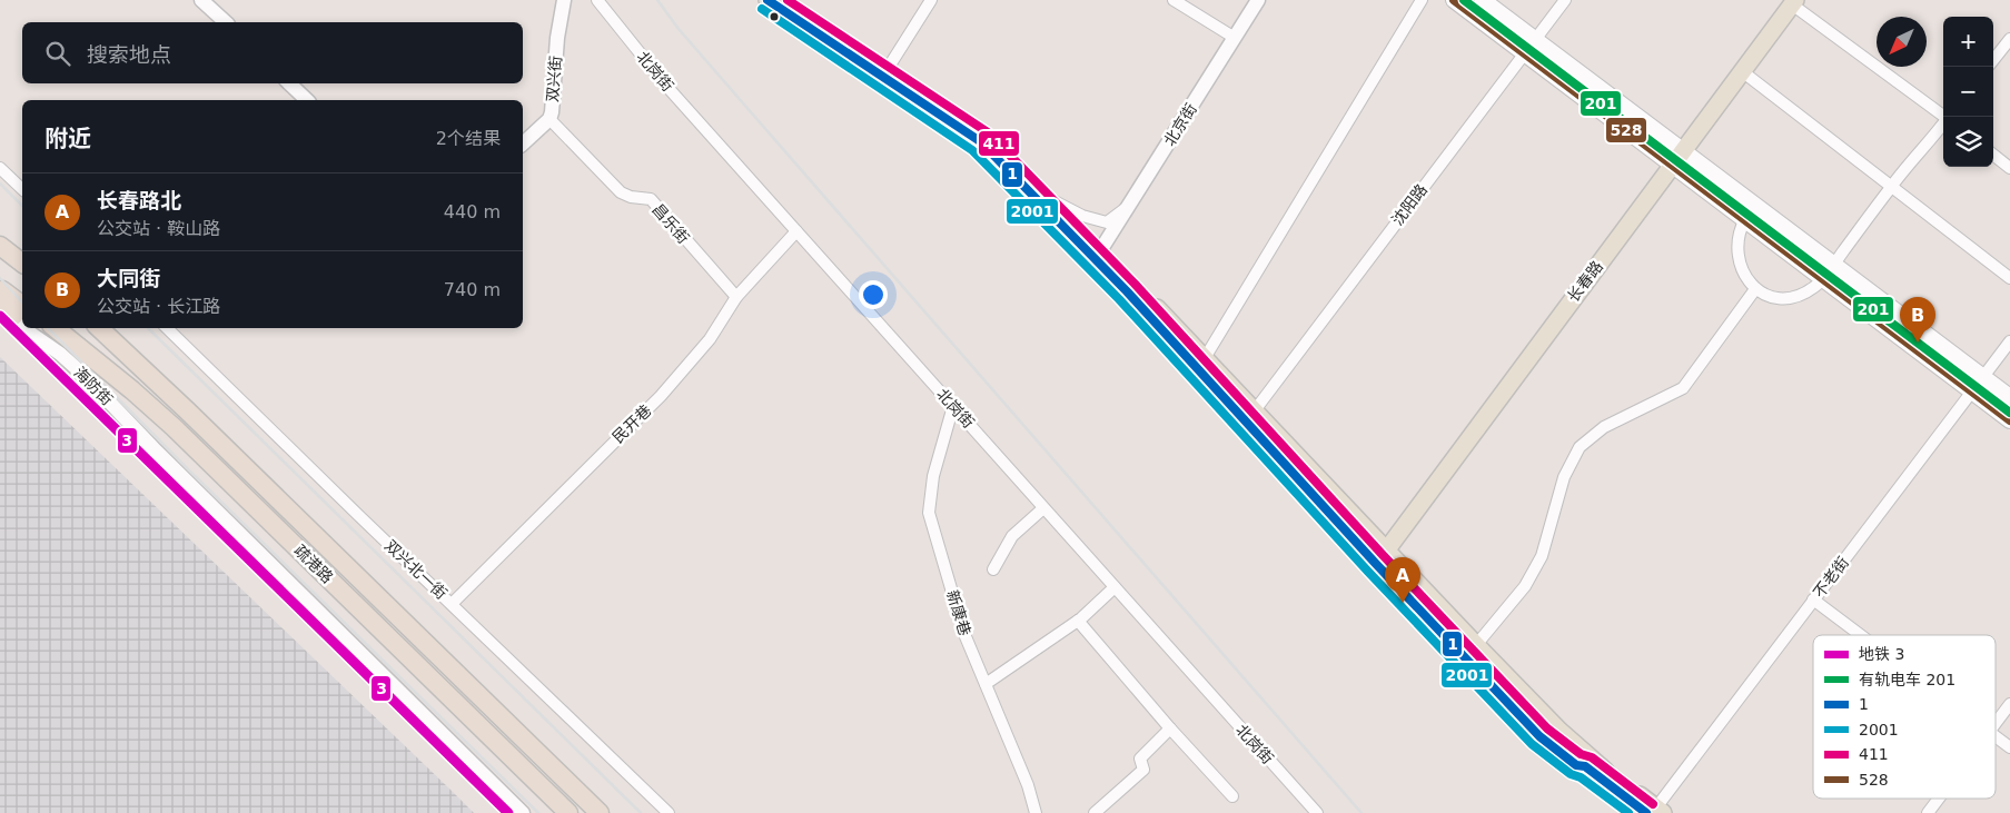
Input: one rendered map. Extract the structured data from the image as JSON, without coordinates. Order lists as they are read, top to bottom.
{
  "streets": {
    "highway": ["疏港路"],
    "main road": ["长春路"],
    "street": [
      "北岗街",
      "双兴街",
      "北京街",
      "沈阳路",
      "昌乐街",
      "海防街",
      "民开巷",
      "双兴北一街",
      "不老街",
      "新康巷"
    ]
  },
  "crossings": [
    ["北岗街", "民开巷"],
    ["北岗街", "新康巷"],
    ["双兴街", "昌乐街"],
    ["昌乐街", "民开巷"],
    ["海防街", "疏港路"],
    ["民开巷", "双兴北一街"]
  ],
  "lines": [
    "tram line 201",
    "transit line 1",
    "transit line 411",
    "transit line 528",
    "transit line 2001",
    "metro line 3"
  ],
  "legend": [
    "地铁 3",
    "有轨电车 201",
    "1",
    "2001",
    "411",
    "528"
  ],
  "north": "bottom left",
  "page": {
    "map_buttons": ["+", "−"],
    "search": "搜索地点",
    "heading": ["附近", "2个结果"],
    "list": [
      {
        "mark": "A",
        "name": "长春路北",
        "note": "公交站 · 鞍山路",
        "value": "440 m"
      },
      {
        "mark": "B",
        "name": "大同街",
        "note": "公交站 · 长江路",
        "value": "740 m"
      }
    ],
    "pins": ["B", "A"]
  }
}
